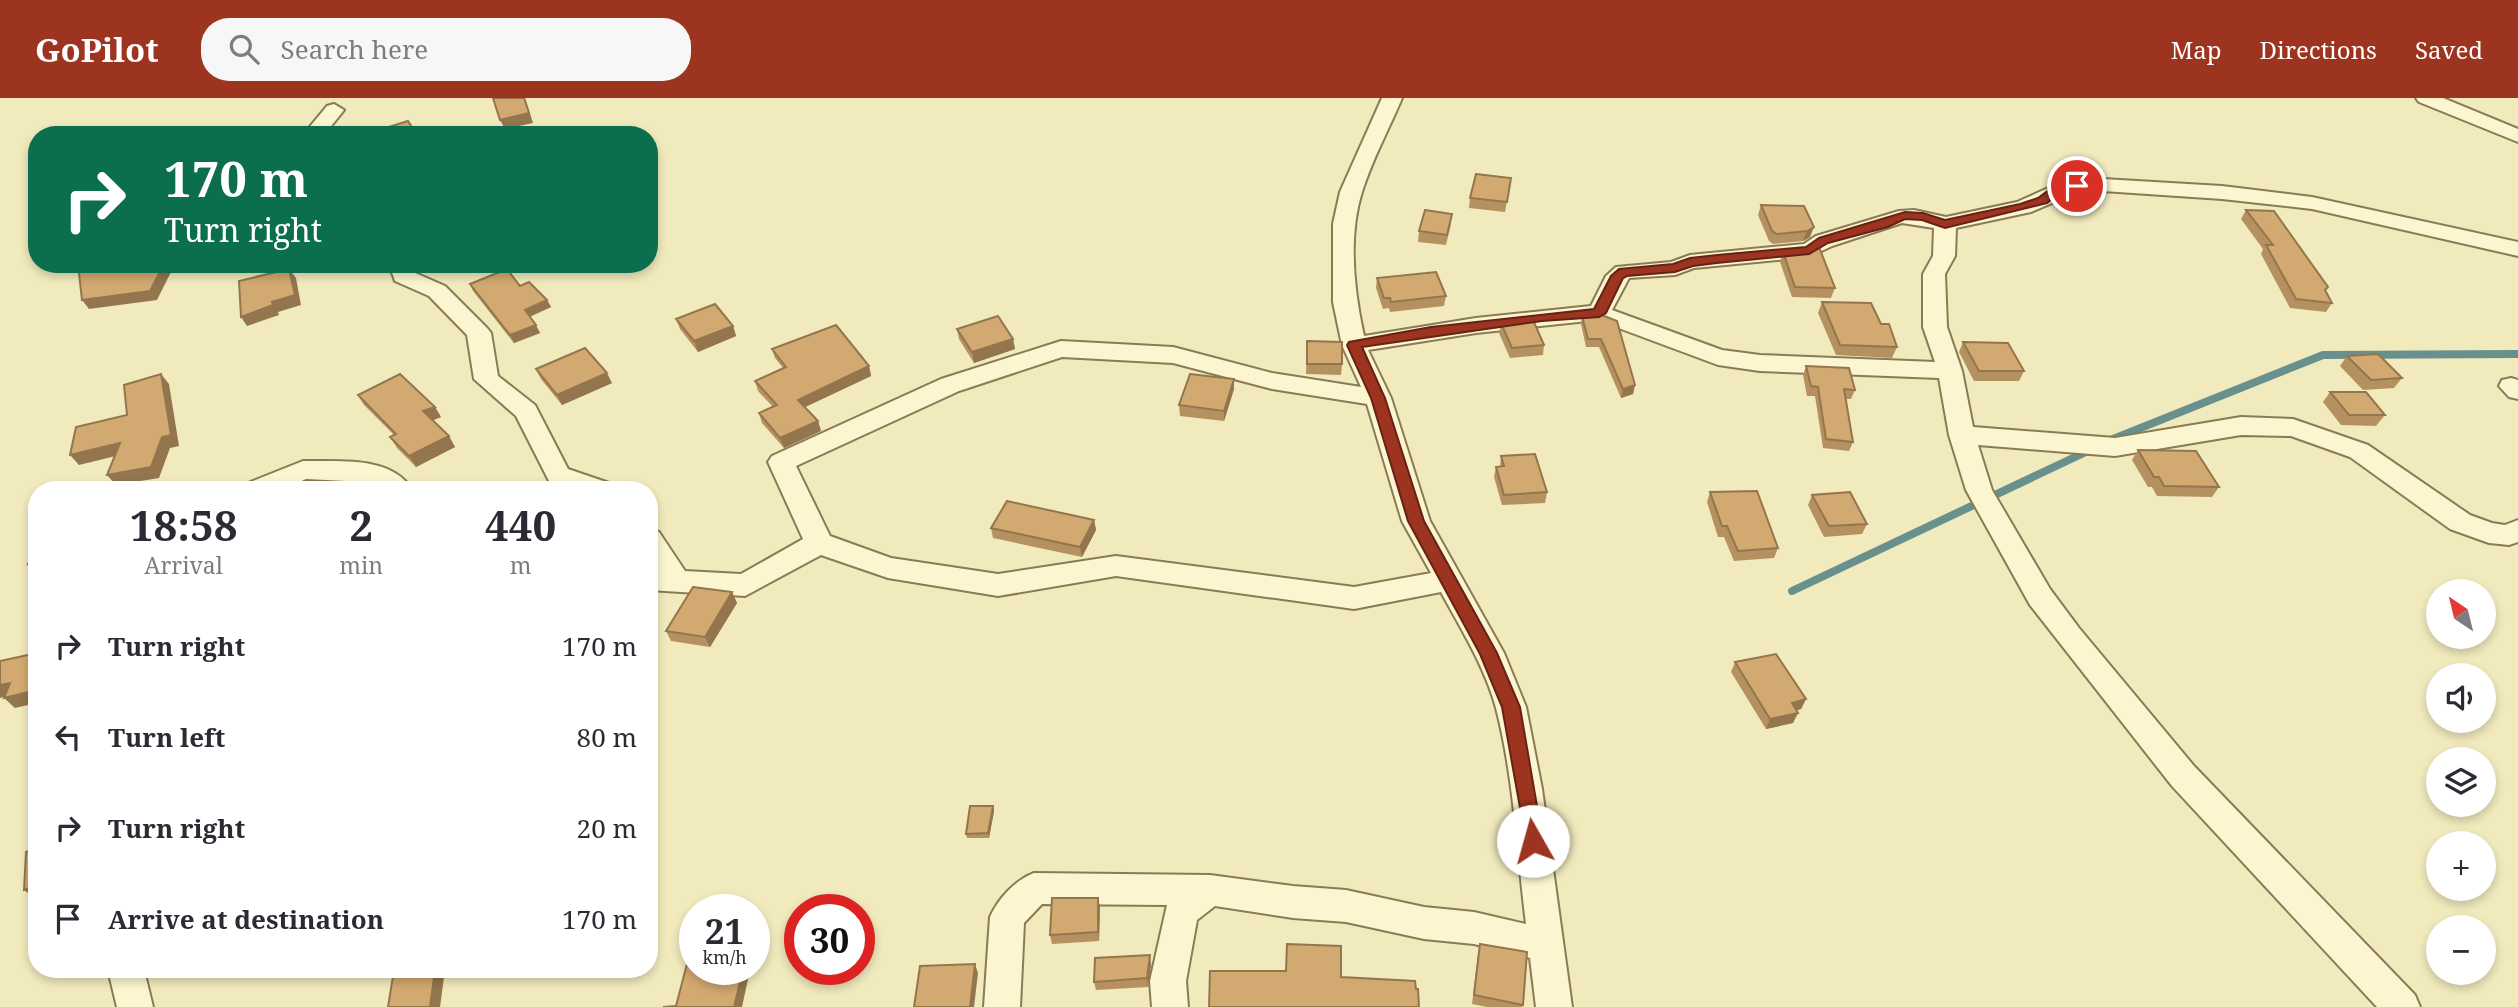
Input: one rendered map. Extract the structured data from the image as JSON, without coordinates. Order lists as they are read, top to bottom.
{
  "north": "top left",
  "page": {
    "header": "GoPilot",
    "search": "Search here",
    "nav": ["Map", "Directions", "Saved"],
    "turn": ["170 m", "Turn right"],
    "eta": [
      "18:58",
      "Arrival",
      "2",
      "min",
      "440",
      "m"
    ],
    "map_buttons": ["+", "−"],
    "list": [
      {
        "name": "Turn right",
        "value": "170 m"
      },
      {
        "name": "Turn left",
        "value": "80 m"
      },
      {
        "name": "Turn right",
        "value": "20 m"
      },
      {
        "name": "Arrive at destination",
        "value": "170 m"
      }
    ],
    "speed": "21 km/h",
    "limit": "30"
  }
}
